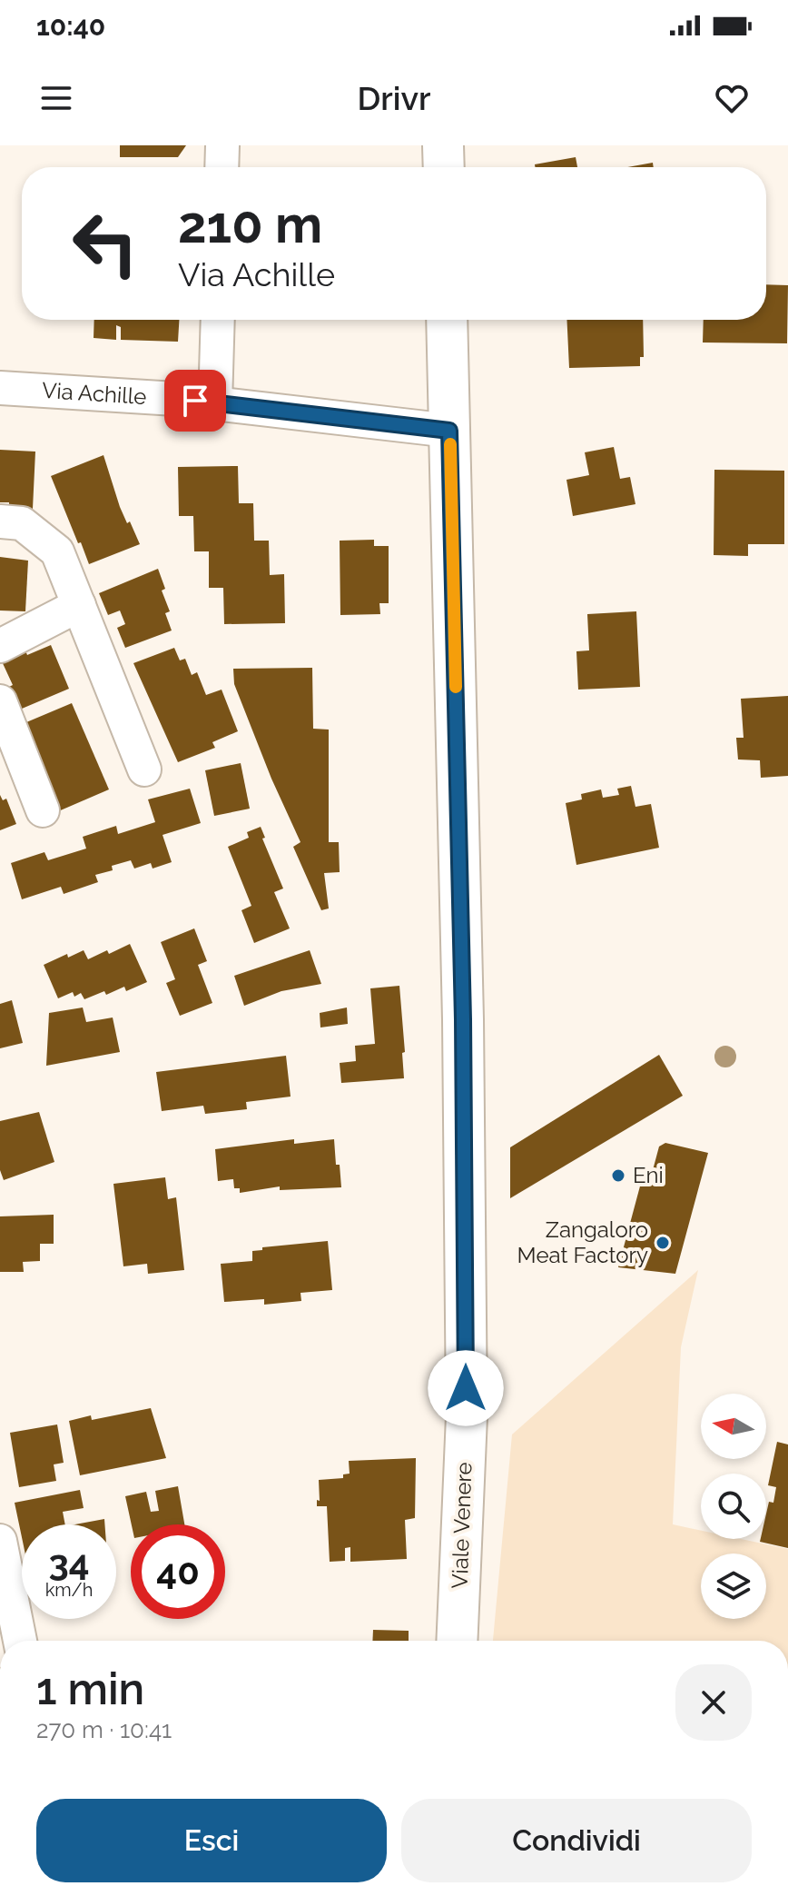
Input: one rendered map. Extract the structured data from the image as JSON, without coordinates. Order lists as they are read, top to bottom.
{
  "streets": {
    "street": ["Via Achille", "Viale Venere"]
  },
  "crossings": [
    ["Via Achille", "Viale Venere"]
  ],
  "places": ["Eni", "Zangaloro Meat Factory"],
  "north": "left",
  "page": {
    "status": "10:40",
    "header": "Drivr",
    "turn": ["210 m", "Via Achille"],
    "speed": "34 km/h",
    "limit": "40",
    "heading": ["1 min", "270 m · 10:41"],
    "buttons": ["Esci", "Condividi"]
  }
}
